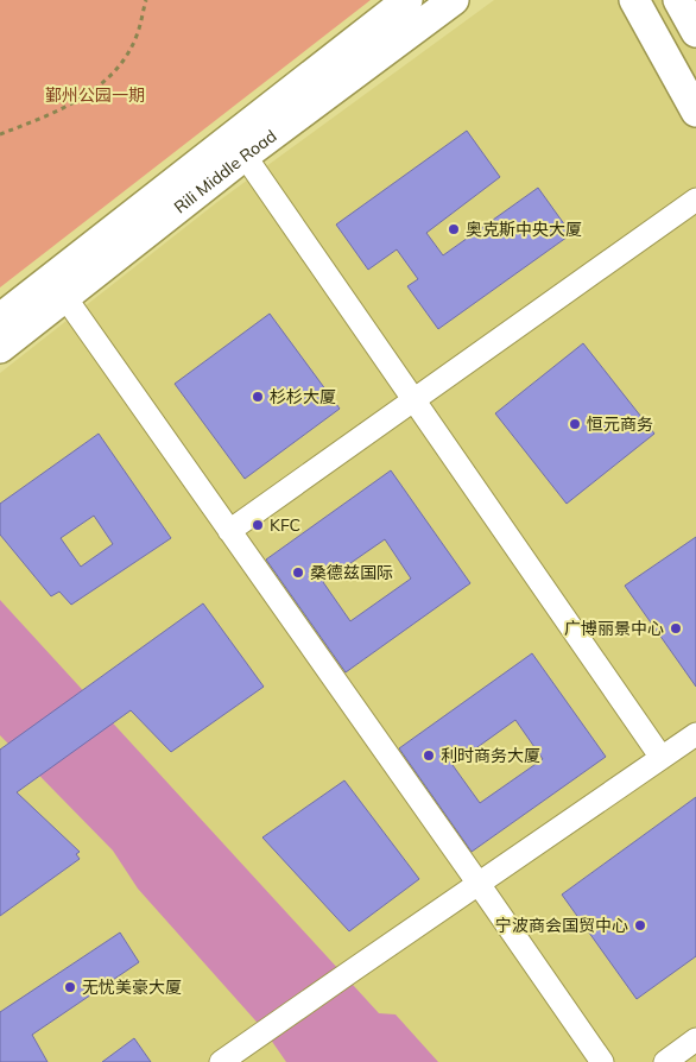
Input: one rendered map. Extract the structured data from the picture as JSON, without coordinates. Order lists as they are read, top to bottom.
{
  "streets": {
    "main road": ["Rili Middle Road"]
  },
  "parks": ["鄞州公园一期"],
  "places": [
    "奥克斯中央大厦",
    "杉杉大厦",
    "恒元商务",
    "KFC",
    "桑德兹国际",
    "广博丽景中心",
    "利时商务大厦",
    "宁波商会国贸中心",
    "无忧美豪大厦"
  ]
}
